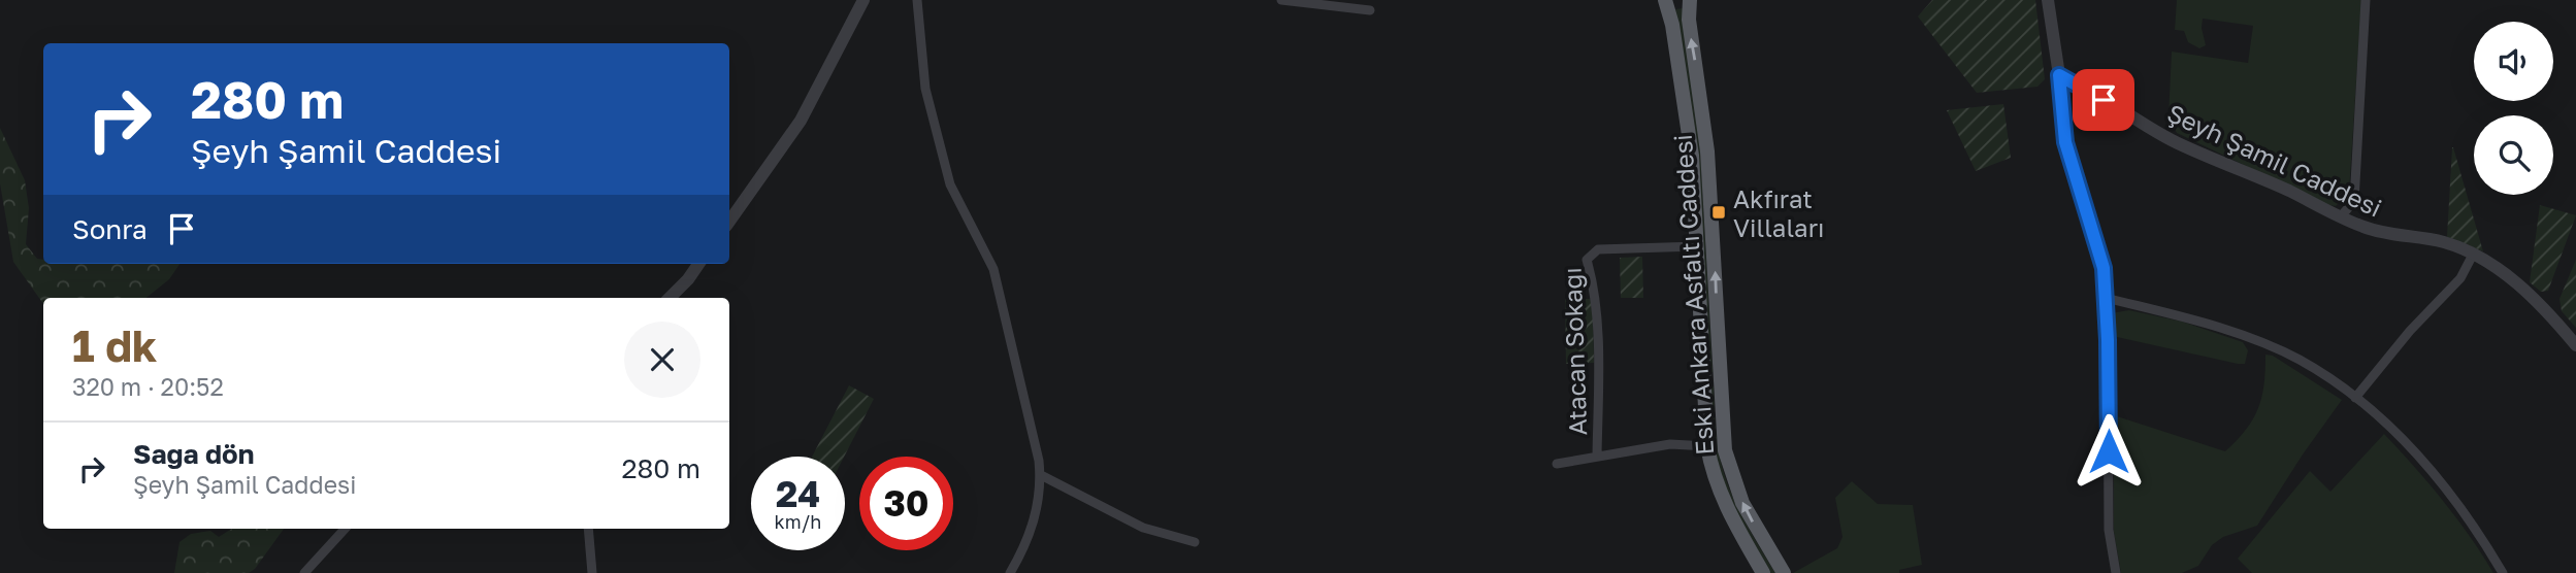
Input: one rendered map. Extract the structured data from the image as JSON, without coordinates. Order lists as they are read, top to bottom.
{
  "streets": {
    "main road": ["Eski Ankara Asfaltı Caddesi"],
    "street": ["Şeyh Şamil Caddesi", "Atacan Sokağı"]
  },
  "crossings": [
    ["Eski Ankara Asfaltı Caddesi", "Atacan Sokağı"]
  ],
  "places": {
    "transit": ["Akfırat Villaları"]
  },
  "page": {
    "turn": ["280 m", "Şeyh Şamil Caddesi"],
    "then": "Sonra",
    "heading": ["1 dk", "320 m · 20:52"],
    "list": [
      {
        "name": "Sağa dön",
        "note": "Şeyh Şamil Caddesi",
        "value": "280 m"
      }
    ],
    "speed": "24 km/h",
    "limit": "30"
  }
}
